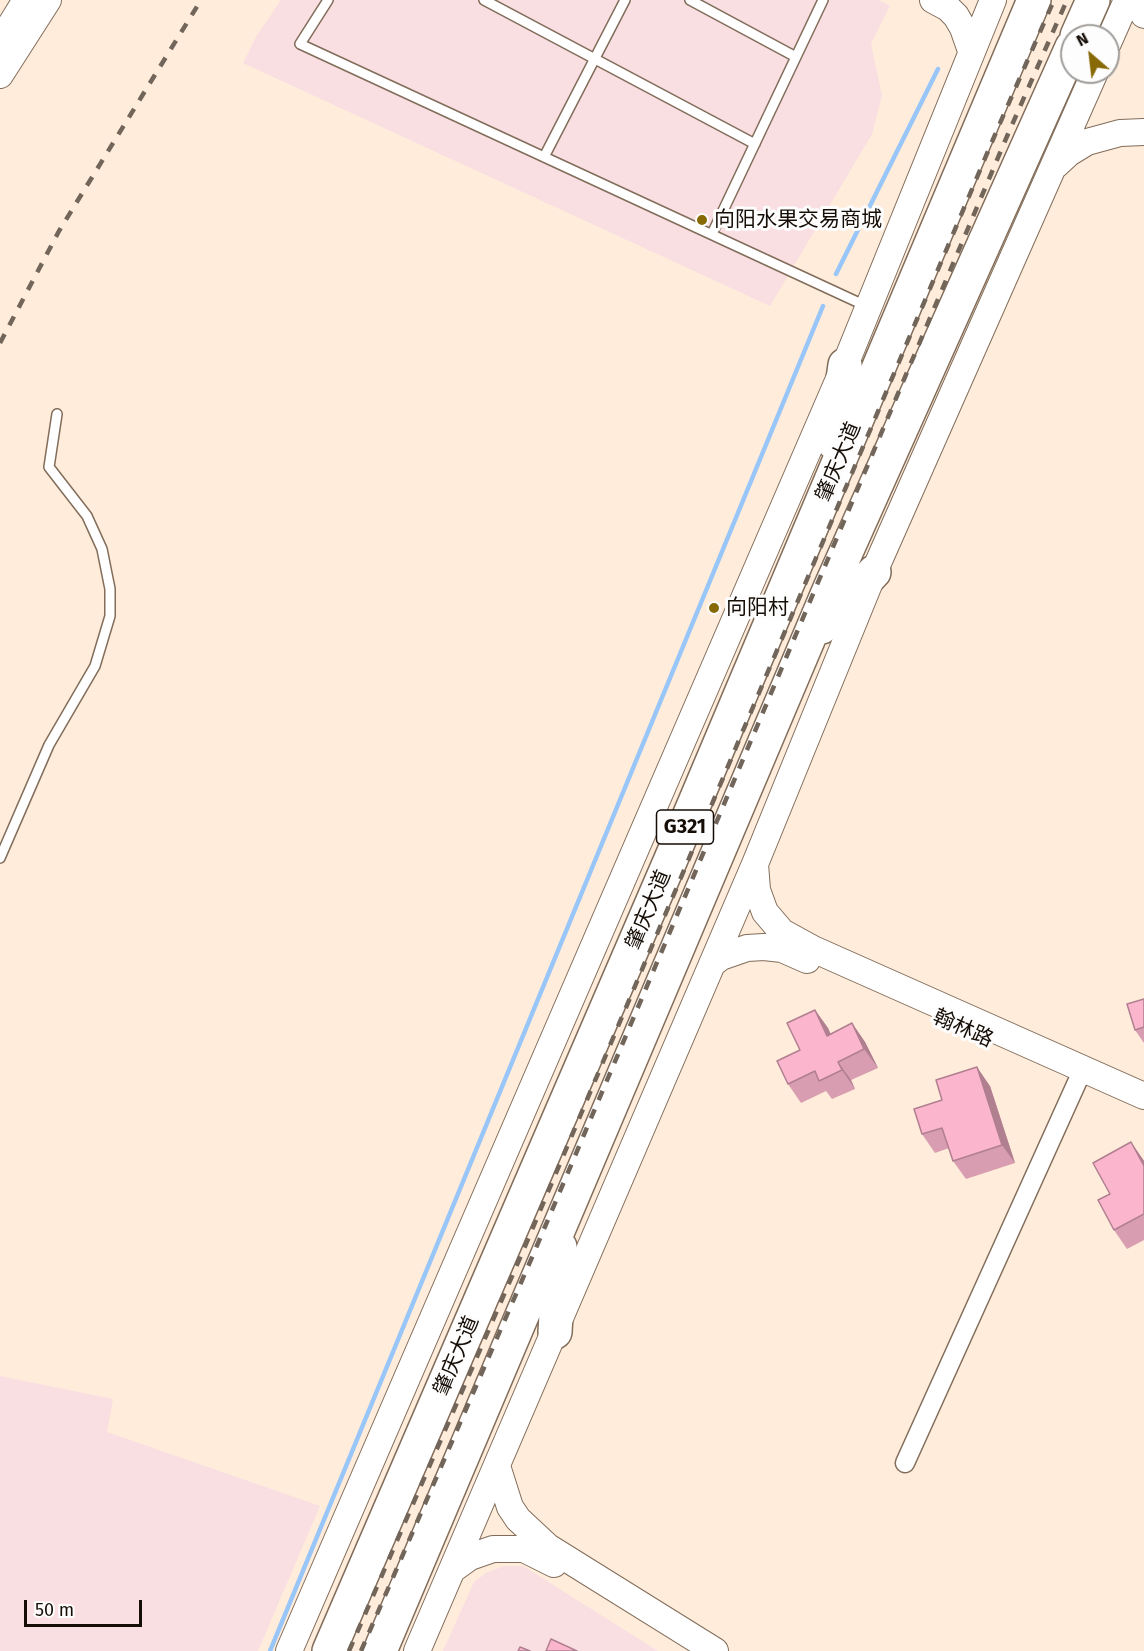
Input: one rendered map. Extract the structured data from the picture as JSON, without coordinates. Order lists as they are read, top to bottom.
{
  "streets": {
    "highway": ["肇庆大道", "G321"],
    "street": ["翰林路"]
  },
  "places": ["向阳水果交易商城", "向阳村"],
  "scale_bar": "50 m",
  "north": "top left"
}
